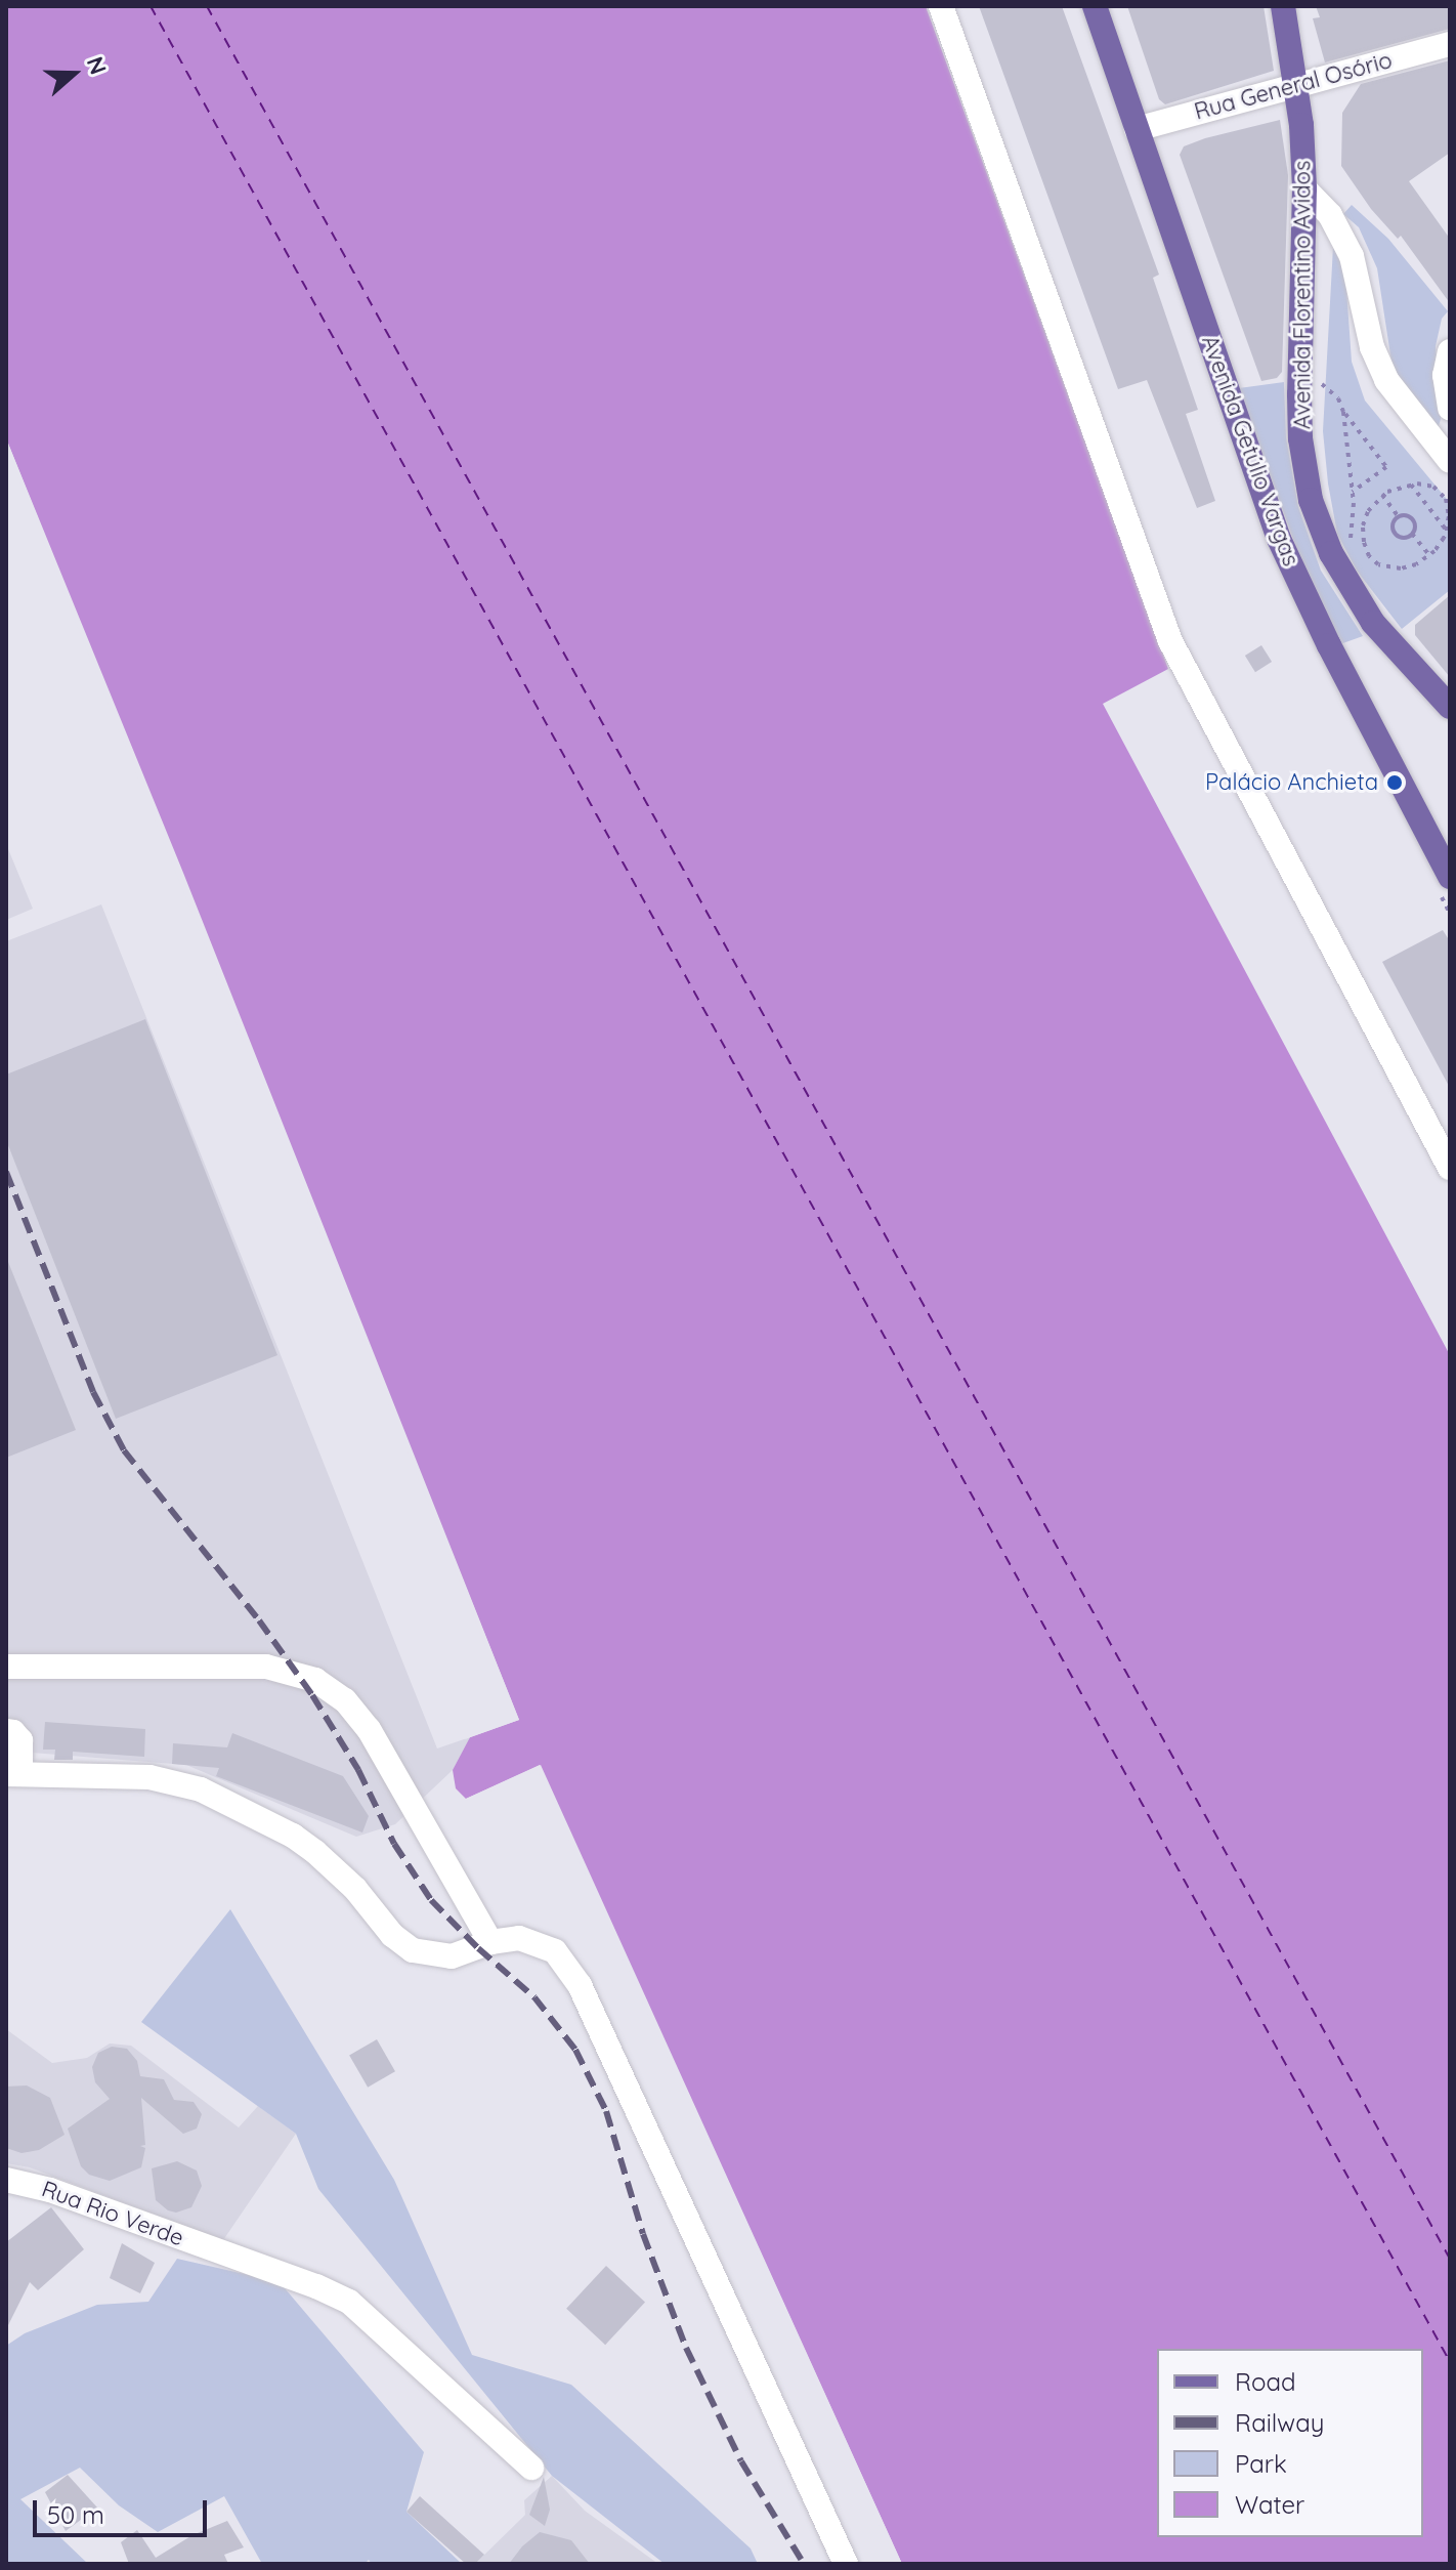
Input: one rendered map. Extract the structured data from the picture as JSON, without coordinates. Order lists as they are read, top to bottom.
{
  "streets": {
    "main road": ["Avenida Florentino Avidos", "Avenida Getúlio Vargas"],
    "street": ["Rua General Osório", "Rua Rio Verde"]
  },
  "crossings": [
    ["Rua General Osório", "Avenida Florentino Avidos"],
    ["Rua General Osório", "Avenida Getúlio Vargas"]
  ],
  "places": ["Palácio Anchieta"],
  "legend": [
    "Road",
    "Railway",
    "Park",
    "Water"
  ],
  "scale_bar": "50 m",
  "north": "right"
}
